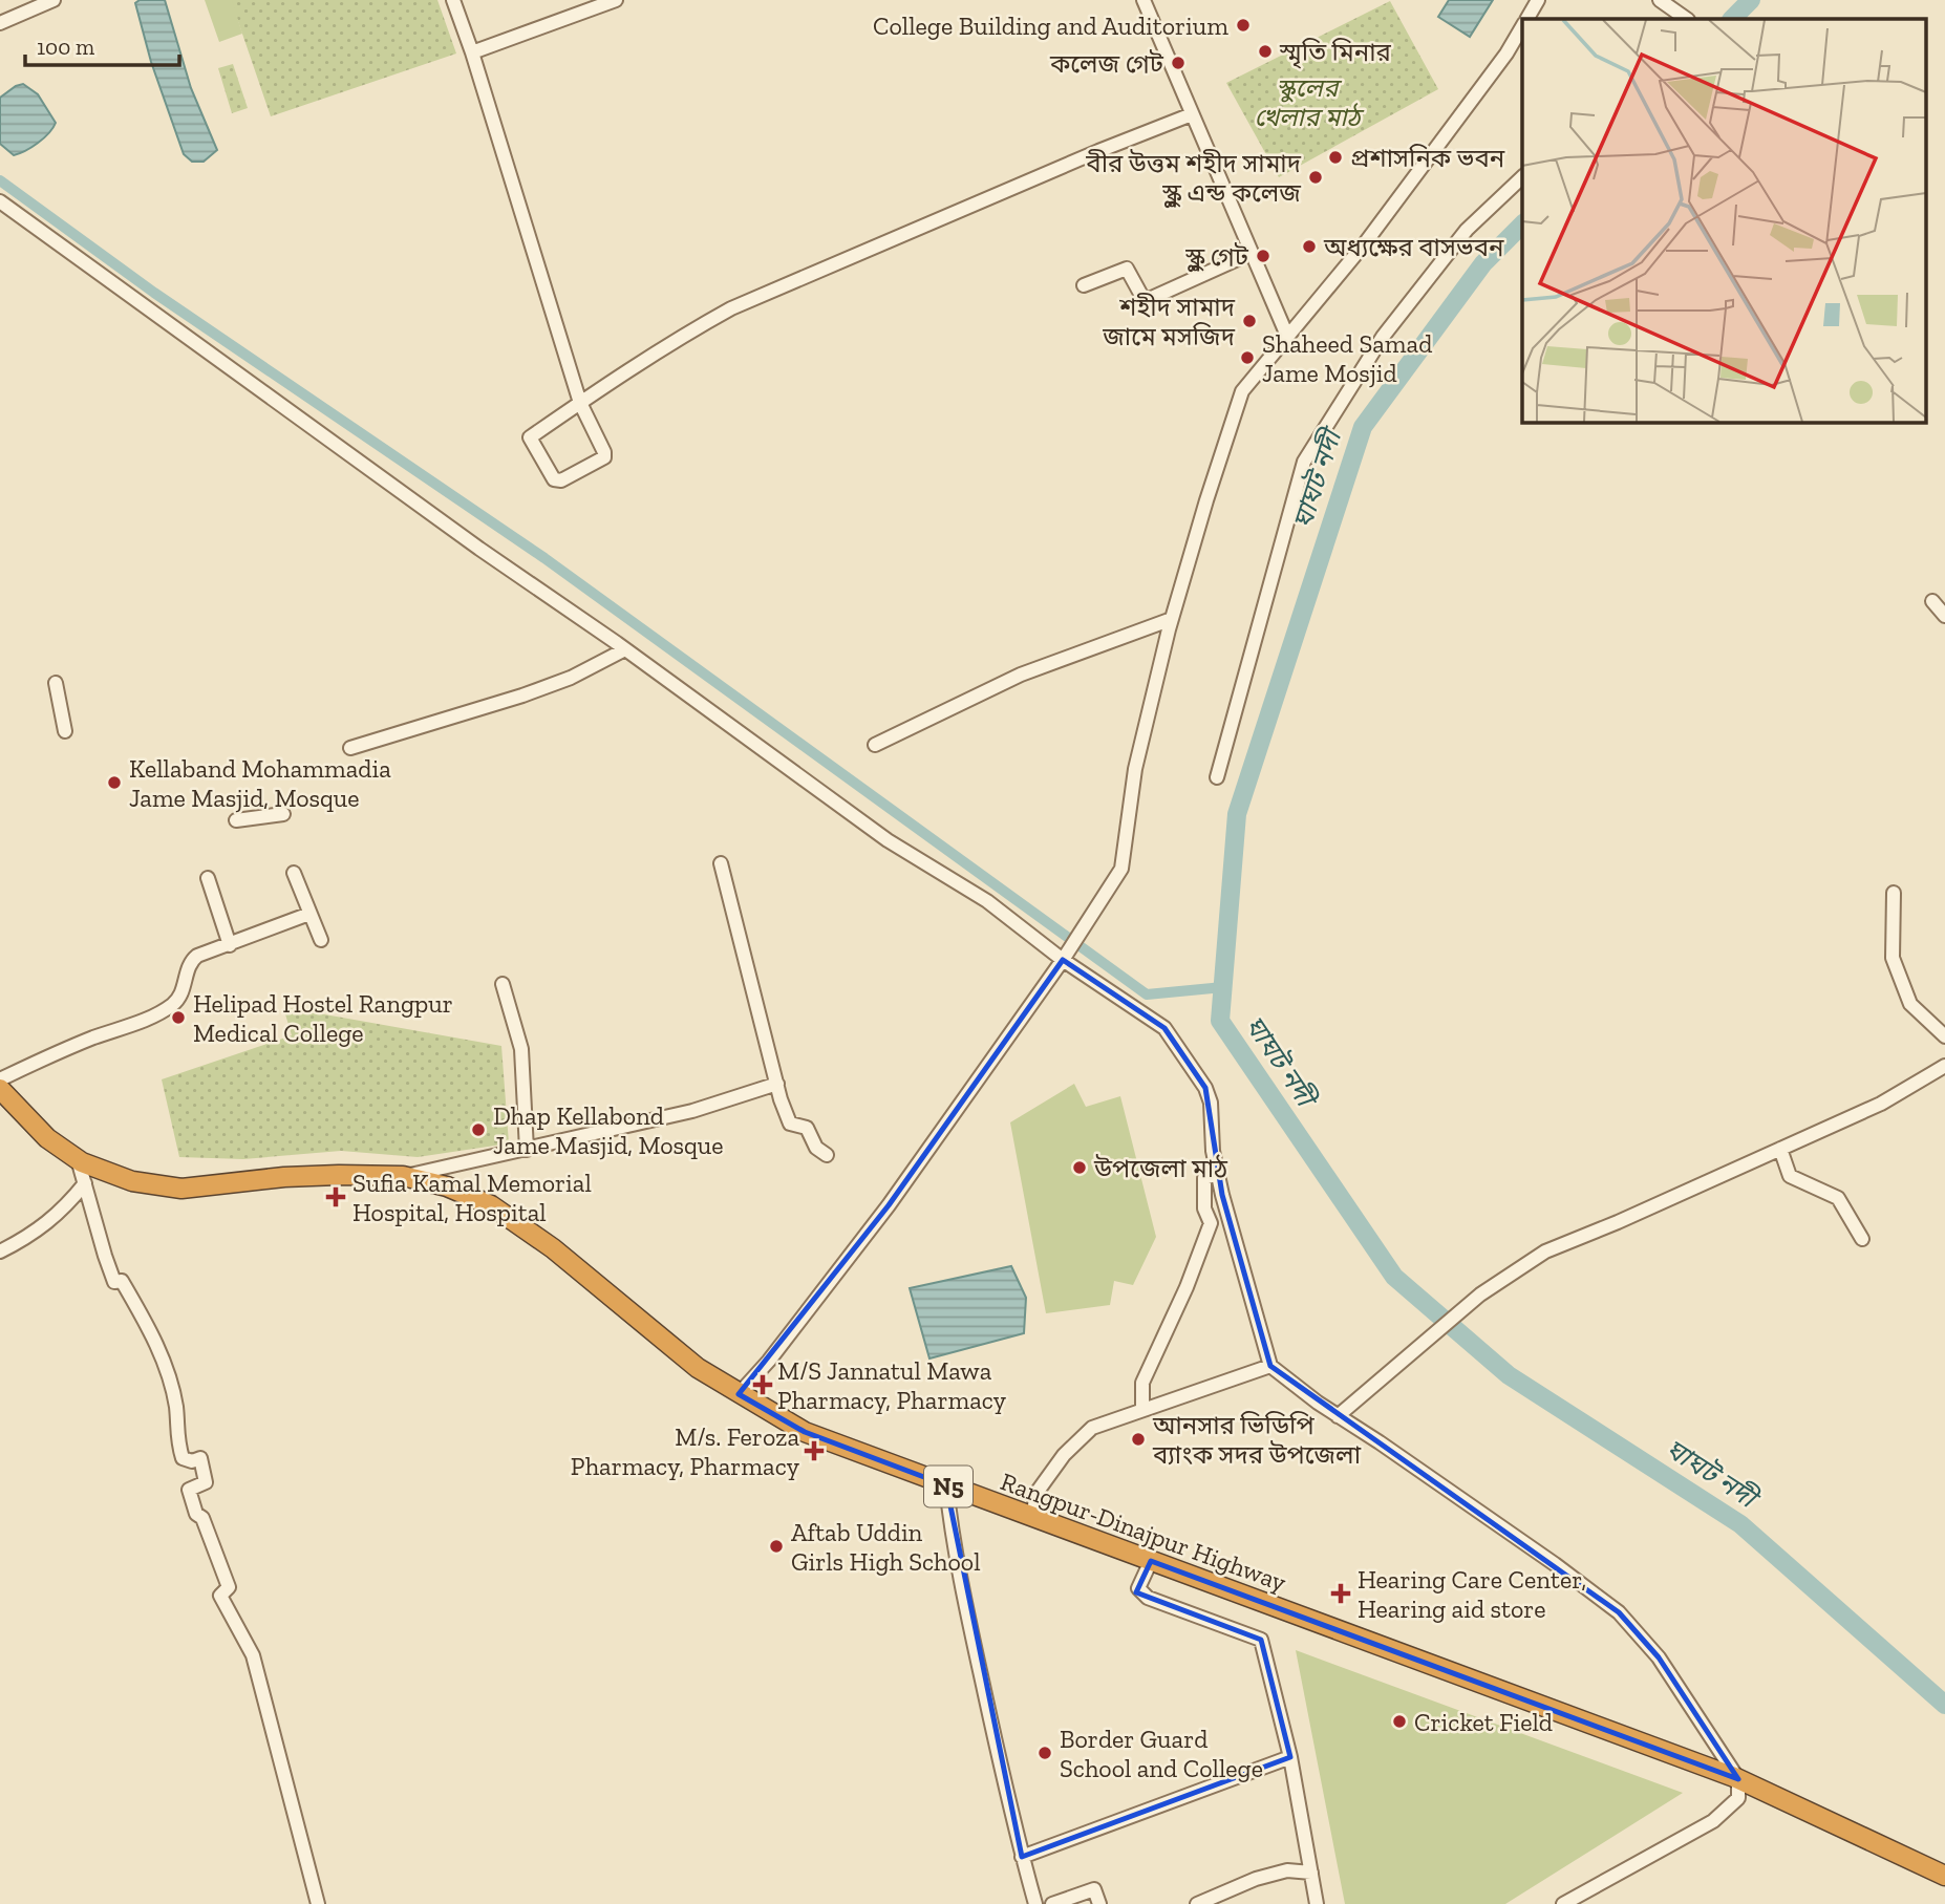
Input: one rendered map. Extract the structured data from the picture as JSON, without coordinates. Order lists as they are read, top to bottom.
{
  "streets": {
    "highway": ["N5", "Rangpur-Dinajpur Highway"]
  },
  "water": ["ঘাঘট নদী"],
  "parks": ["স্কুলের খেলার মাঠ"],
  "places": {
    "other": [
      "College Building and Auditorium",
      "স্মৃতি মিনার",
      "কলেজ গেট",
      "প্রশাসনিক ভবন",
      "বীর উত্তম শহীদ সামাদ স্কুল এন্ড কলেজ",
      "অধ্যক্ষের বাসভবন",
      "স্কুল গেট",
      "শহীদ সামাদ জামে মসজিদ",
      "Shaheed Samad Jame Mosjid",
      "Kellaband Mohammadia Jame Masjid, Mosque",
      "Helipad Hostel Rangpur Medical College",
      "Dhap Kellabond Jame Masjid, Mosque",
      "উপজেলা মাঠ",
      "আনসার ভিডিপি ব্যাংক সদর উপজেলা",
      "Aftab Uddin Girls High School",
      "Cricket Field",
      "Border Guard School and College"
    ],
    "health": [
      "Sufia Kamal Memorial Hospital, Hospital",
      "M/S Jannatul Mawa Pharmacy, Pharmacy",
      "M/s. Feroza Pharmacy, Pharmacy",
      "Hearing Care Center, Hearing aid store"
    ]
  },
  "scale_bar": "100 m"
}
